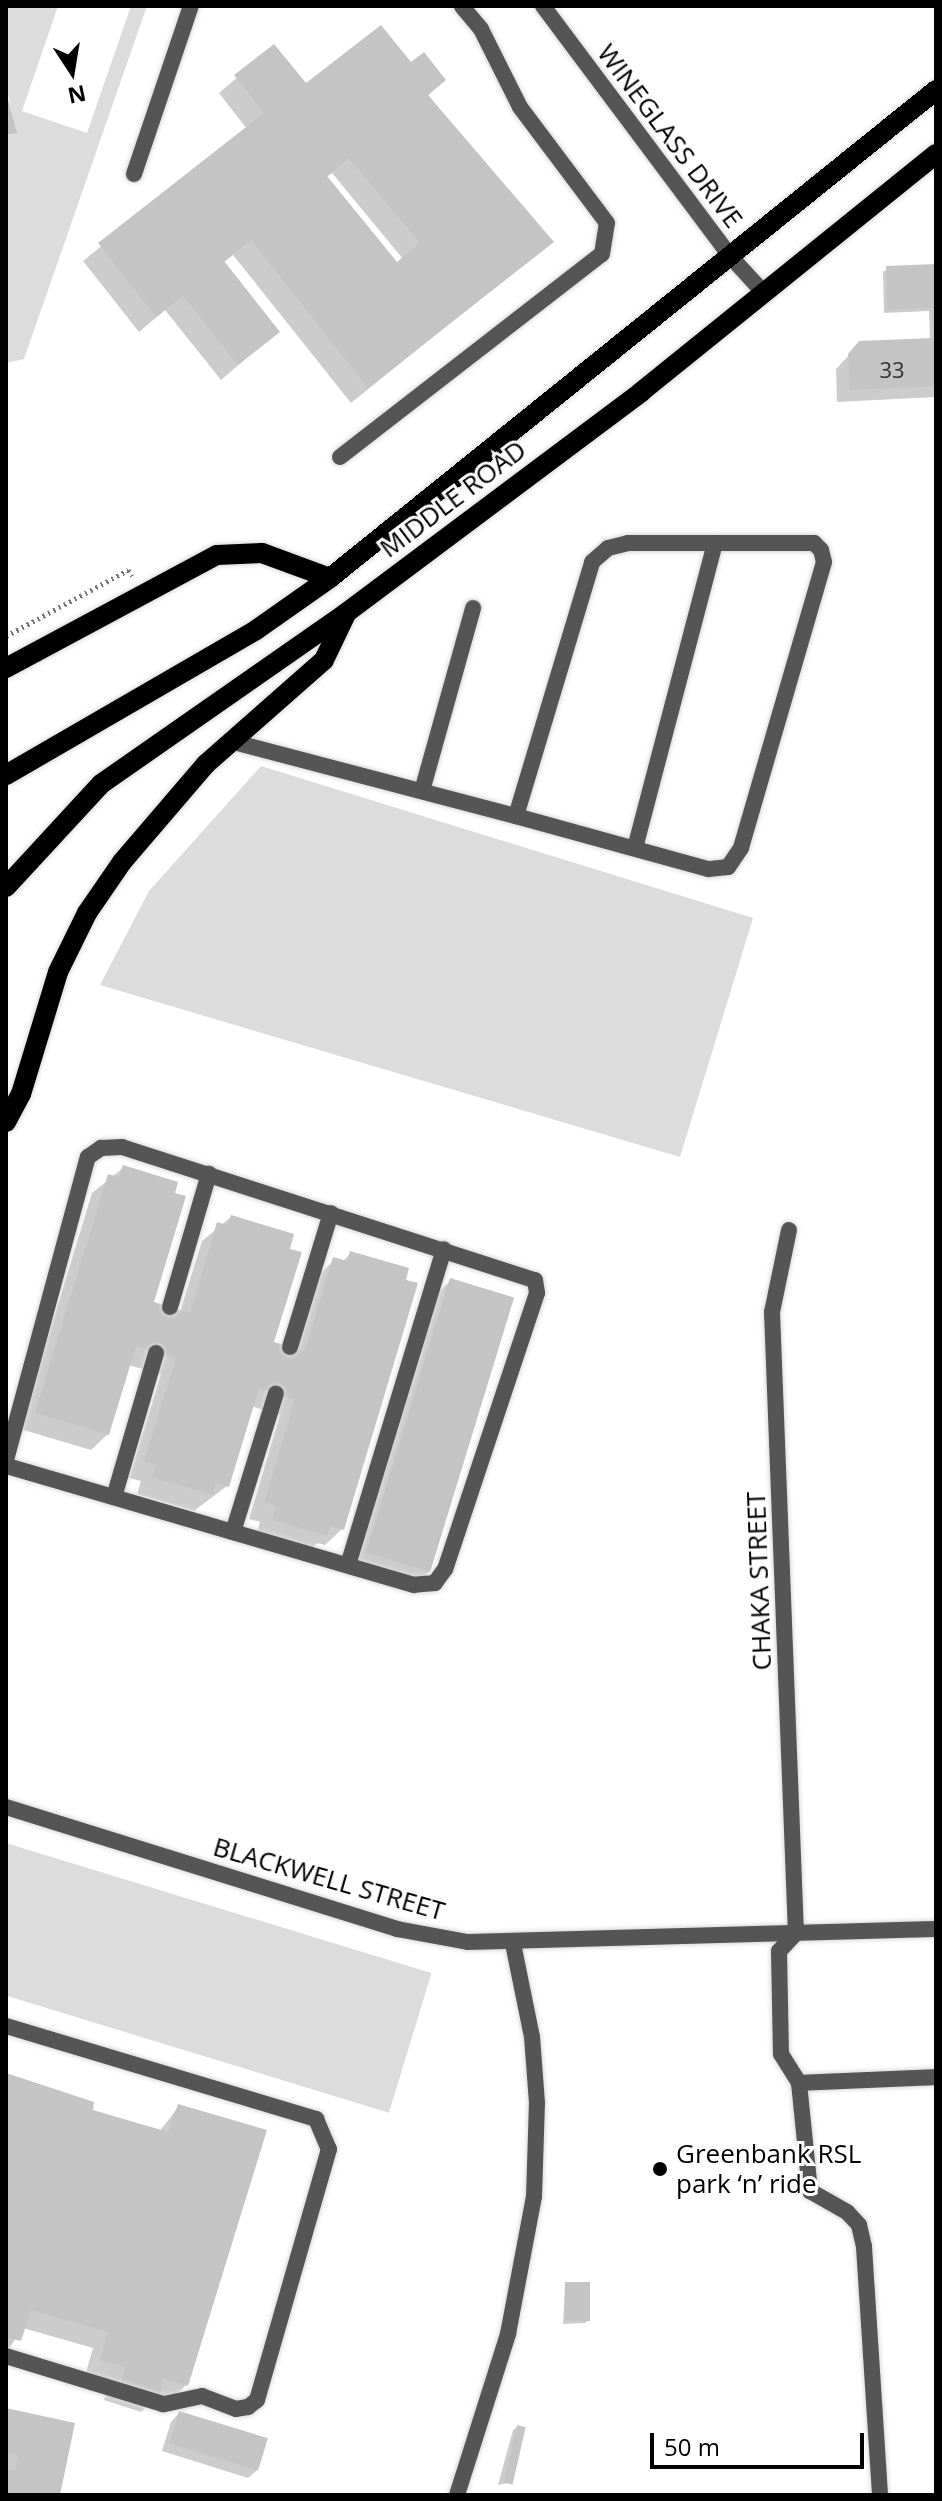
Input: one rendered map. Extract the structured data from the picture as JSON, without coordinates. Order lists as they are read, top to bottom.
{
  "streets": {
    "main road": ["MIDDLE ROAD"],
    "street": ["WINEGLASS DRIVE", "CHAKA STREET", "BLACKWELL STREET"]
  },
  "crossings": [
    ["WINEGLASS DRIVE", "MIDDLE ROAD"],
    ["CHAKA STREET", "BLACKWELL STREET"]
  ],
  "places": ["Greenbank RSL park ‘n’ ride"],
  "house_numbers": ["33"],
  "scale_bar": "50 m",
  "north": "bottom"
}
